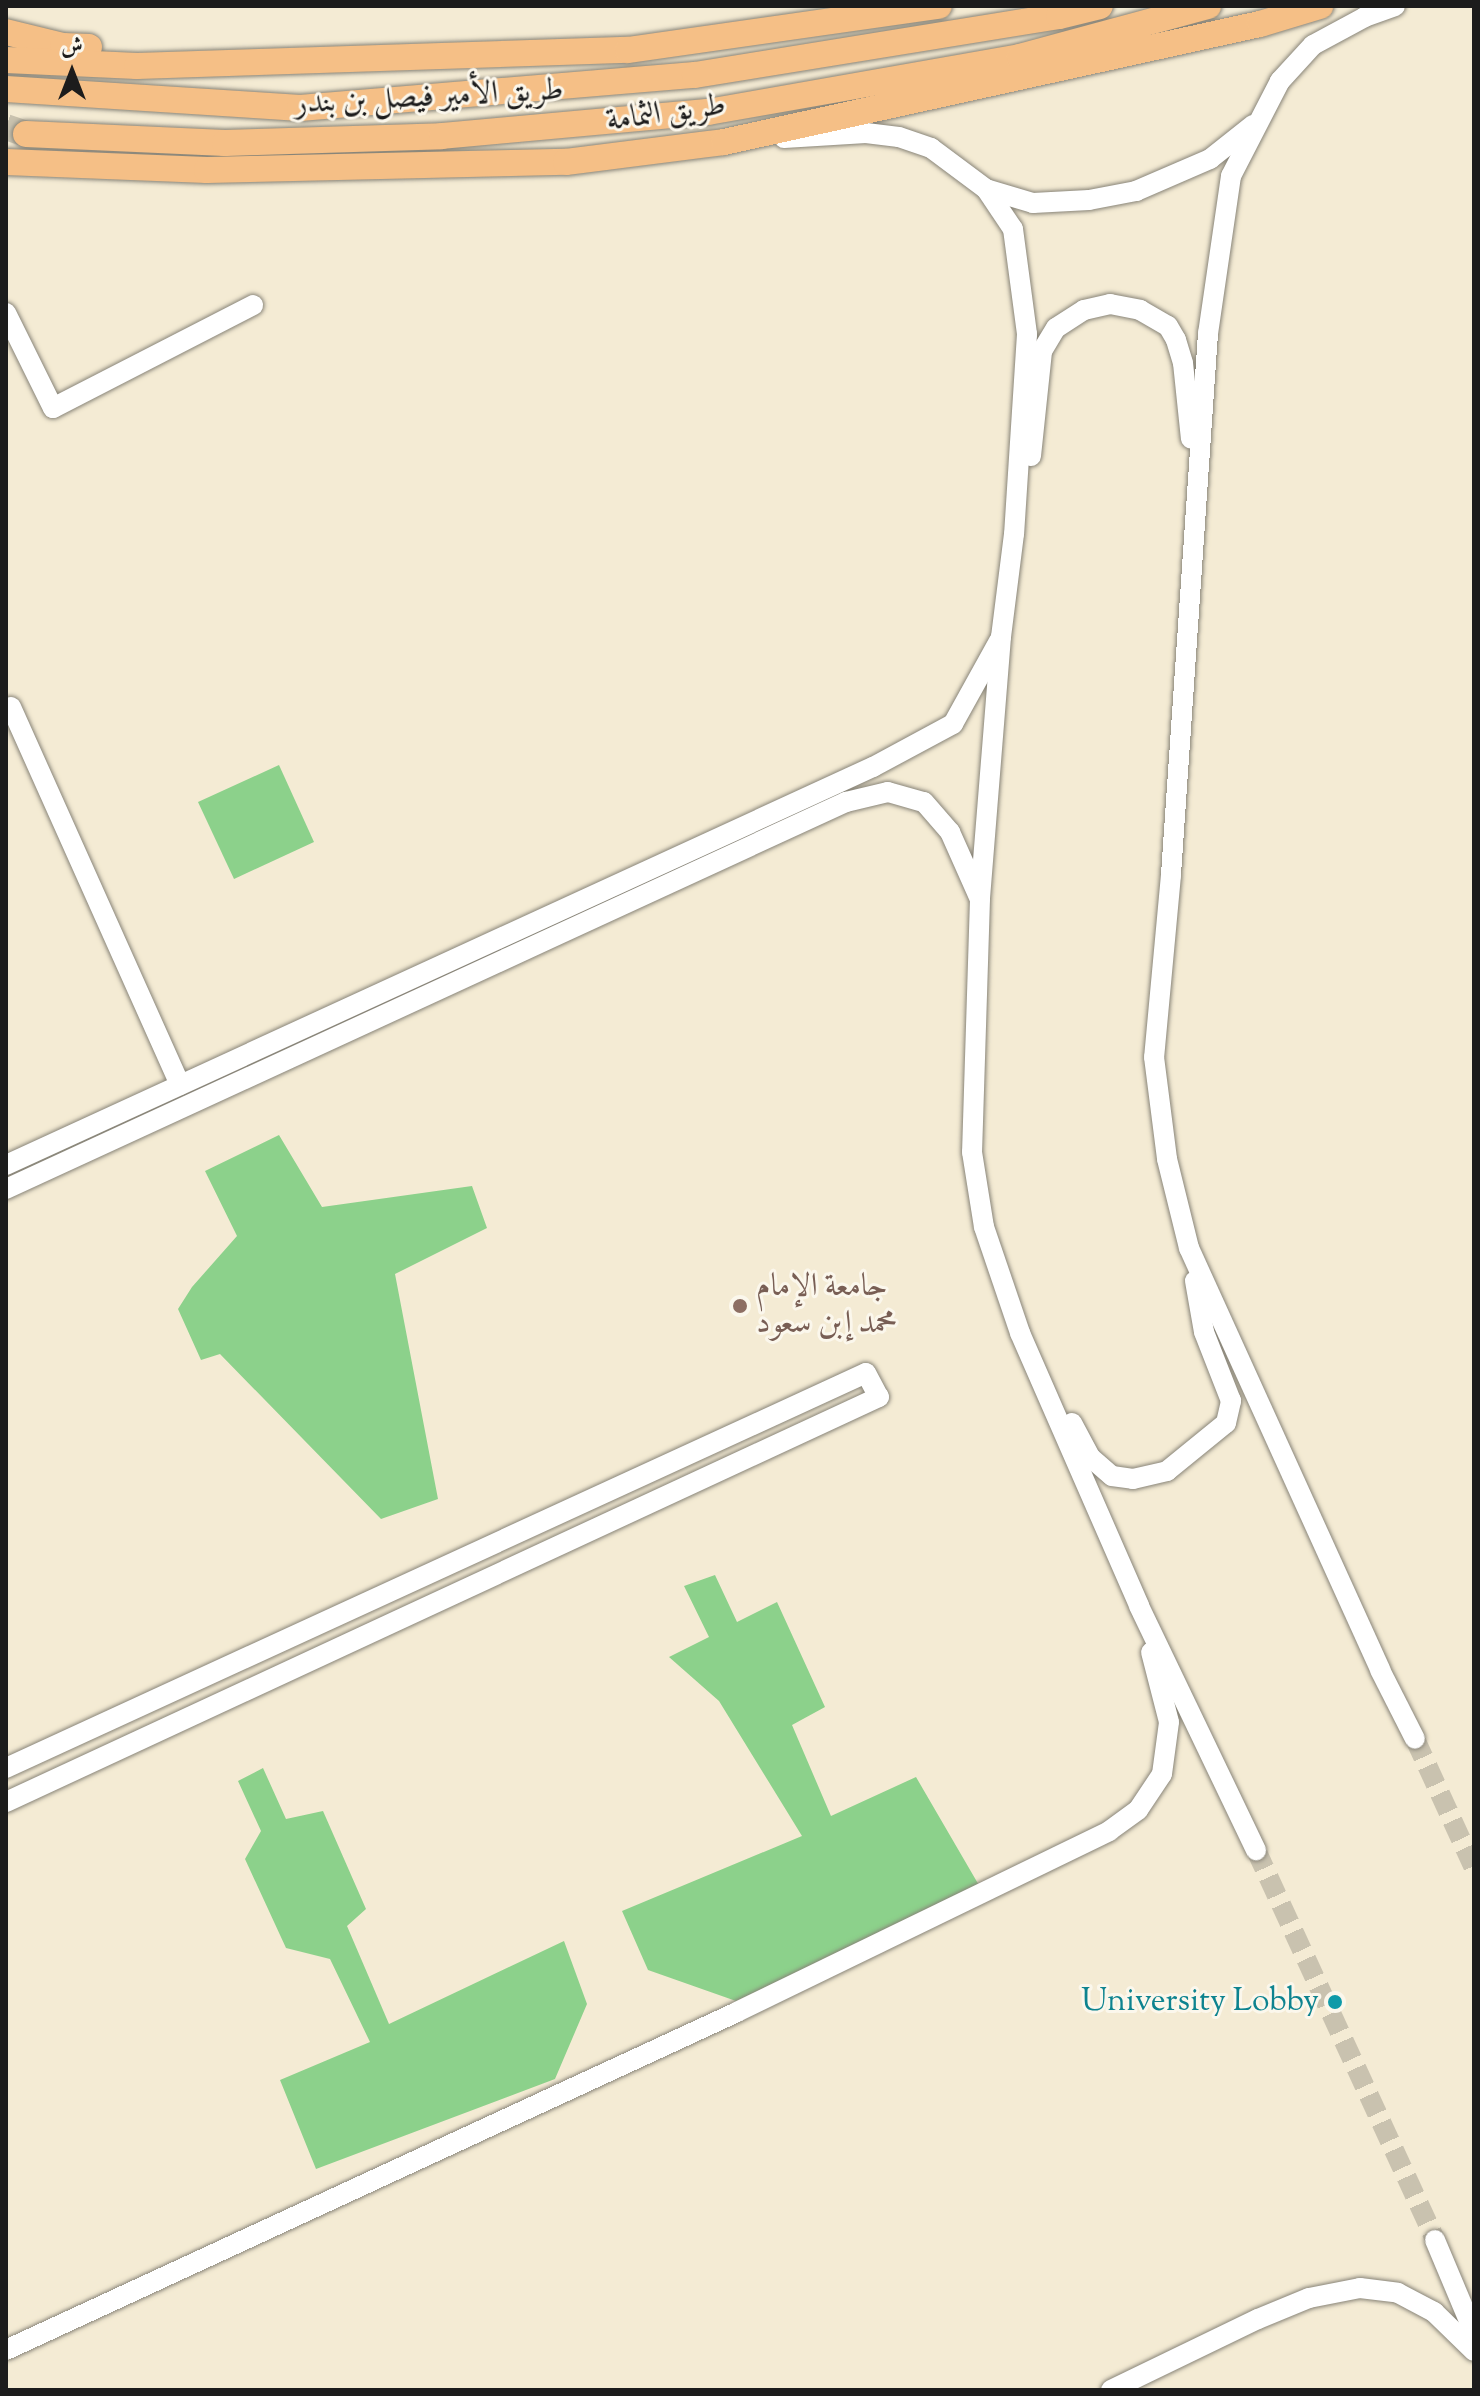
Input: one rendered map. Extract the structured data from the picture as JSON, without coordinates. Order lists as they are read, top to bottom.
{
  "streets": {
    "main road": ["طريق الأمير فيصل بن بندر", "طريق الثمامة"]
  },
  "places": ["جامعة الإمام محمد إبن سعود", "University Lobby"],
  "north": "top"
}
